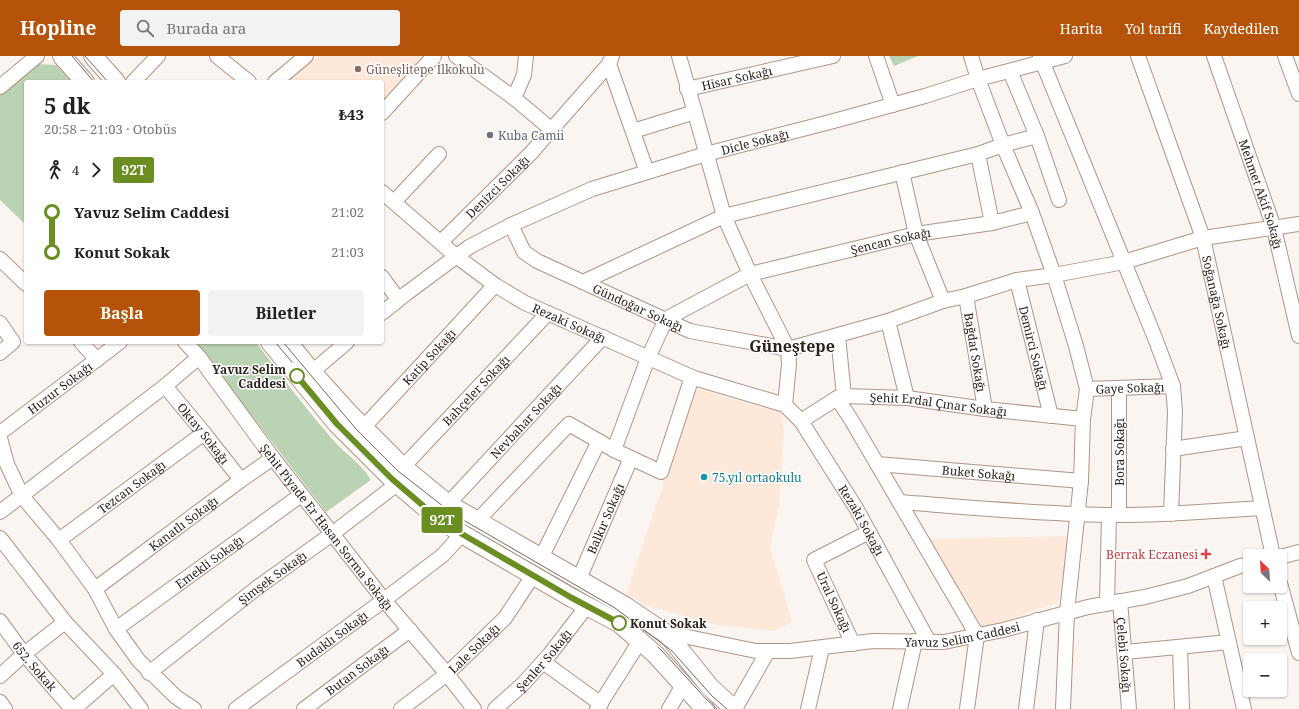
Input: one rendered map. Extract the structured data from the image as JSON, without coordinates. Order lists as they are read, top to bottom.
{
  "streets": {
    "street": [
      "Hisar Sokağı",
      "Dicle Sokağı",
      "Denizci Sokağı",
      "Mehmet Akif Sokağı",
      "Şencan Sokağı",
      "Soğanağa Sokağı",
      "Gündoğar Sokağı",
      "Rezaki Sokağı",
      "Demirci Sokağı",
      "Bağdat Sokağı",
      "Katip Sokağı",
      "Gaye Sokağı",
      "Huzur Sokağı",
      "Bahçeler Sokağı",
      "Şehit Erdal Çınar Sokağı",
      "Nevbahar Sokağı",
      "Oktay Sokağı",
      "Bora Sokağı",
      "Buket Sokağı",
      "Tezcan Sokağı",
      "Balkır Sokağı",
      "Kanatlı Sokağı",
      "Şehit Piyade Er Hasan Sorma Sokağı",
      "Emekli Sokağı",
      "Şimşek Sokağı",
      "Ural Sokağı",
      "Yavuz Selim Caddesi",
      "Budaklı Sokağı",
      "Lale Sokağı",
      "Çelebi Sokağı",
      "Şenler Sokağı",
      "652. Sokak",
      "Butan Sokağı"
    ]
  },
  "crossings": [
    ["Dicle Sokağı", "Gündoğar Sokağı"],
    ["Dicle Sokağı", "Rezaki Sokağı"],
    ["Denizci Sokağı", "Rezaki Sokağı"],
    ["Şencan Sokağı", "Gündoğar Sokağı"],
    ["Rezaki Sokağı", "Katip Sokağı"],
    ["Rezaki Sokağı", "Bahçeler Sokağı"],
    ["Rezaki Sokağı", "Nevbahar Sokağı"],
    ["Rezaki Sokağı", "Ural Sokağı"],
    ["Rezaki Sokağı", "Yavuz Selim Caddesi"],
    ["Demirci Sokağı", "Şehit Erdal Çınar Sokağı"],
    ["Bağdat Sokağı", "Şehit Erdal Çınar Sokağı"],
    ["Gaye Sokağı", "Bora Sokağı"],
    ["Oktay Sokağı", "Tezcan Sokağı"],
    ["Oktay Sokağı", "Kanatlı Sokağı"],
    ["Bora Sokağı", "Yavuz Selim Caddesi"],
    ["Kanatlı Sokağı", "Şehit Piyade Er Hasan Sorma Sokağı"],
    ["Şehit Piyade Er Hasan Sorma Sokağı", "Emekli Sokağı"],
    ["Şehit Piyade Er Hasan Sorma Sokağı", "Şimşek Sokağı"],
    ["Şehit Piyade Er Hasan Sorma Sokağı", "Budaklı Sokağı"],
    ["Şehit Piyade Er Hasan Sorma Sokağı", "Lale Sokağı"],
    ["Şehit Piyade Er Hasan Sorma Sokağı", "Butan Sokağı"],
    ["Ural Sokağı", "Yavuz Selim Caddesi"],
    ["Yavuz Selim Caddesi", "Çelebi Sokağı"]
  ],
  "districts": ["Güneştepe"],
  "places": {
    "other": [
      "Güneşlitepe İlkokulu",
      "Kuba Camii",
      "Yavuz Selim Caddesi",
      "75.yıl ortaokulu",
      "Konut Sokak"
    ],
    "health": ["Berrak Eczanesi"]
  },
  "lines": ["bus line 92T"],
  "north": "top left",
  "page": {
    "header": "Hopline",
    "search": "Burada ara",
    "nav": ["Harita", "Yol tarifi", "Kaydedilen"],
    "on_map": "92T",
    "heading": ["5 dk", "20:58 – 21:03 · Otobüs", "₺43"],
    "legs": ["4", "92T"],
    "list": [
      {
        "name": "Yavuz Selim Caddesi",
        "value": "21:02"
      },
      {
        "name": "Konut Sokak",
        "value": "21:03"
      }
    ],
    "buttons": ["Başla", "Biletler"],
    "map_buttons": ["+", "−"]
  }
}
